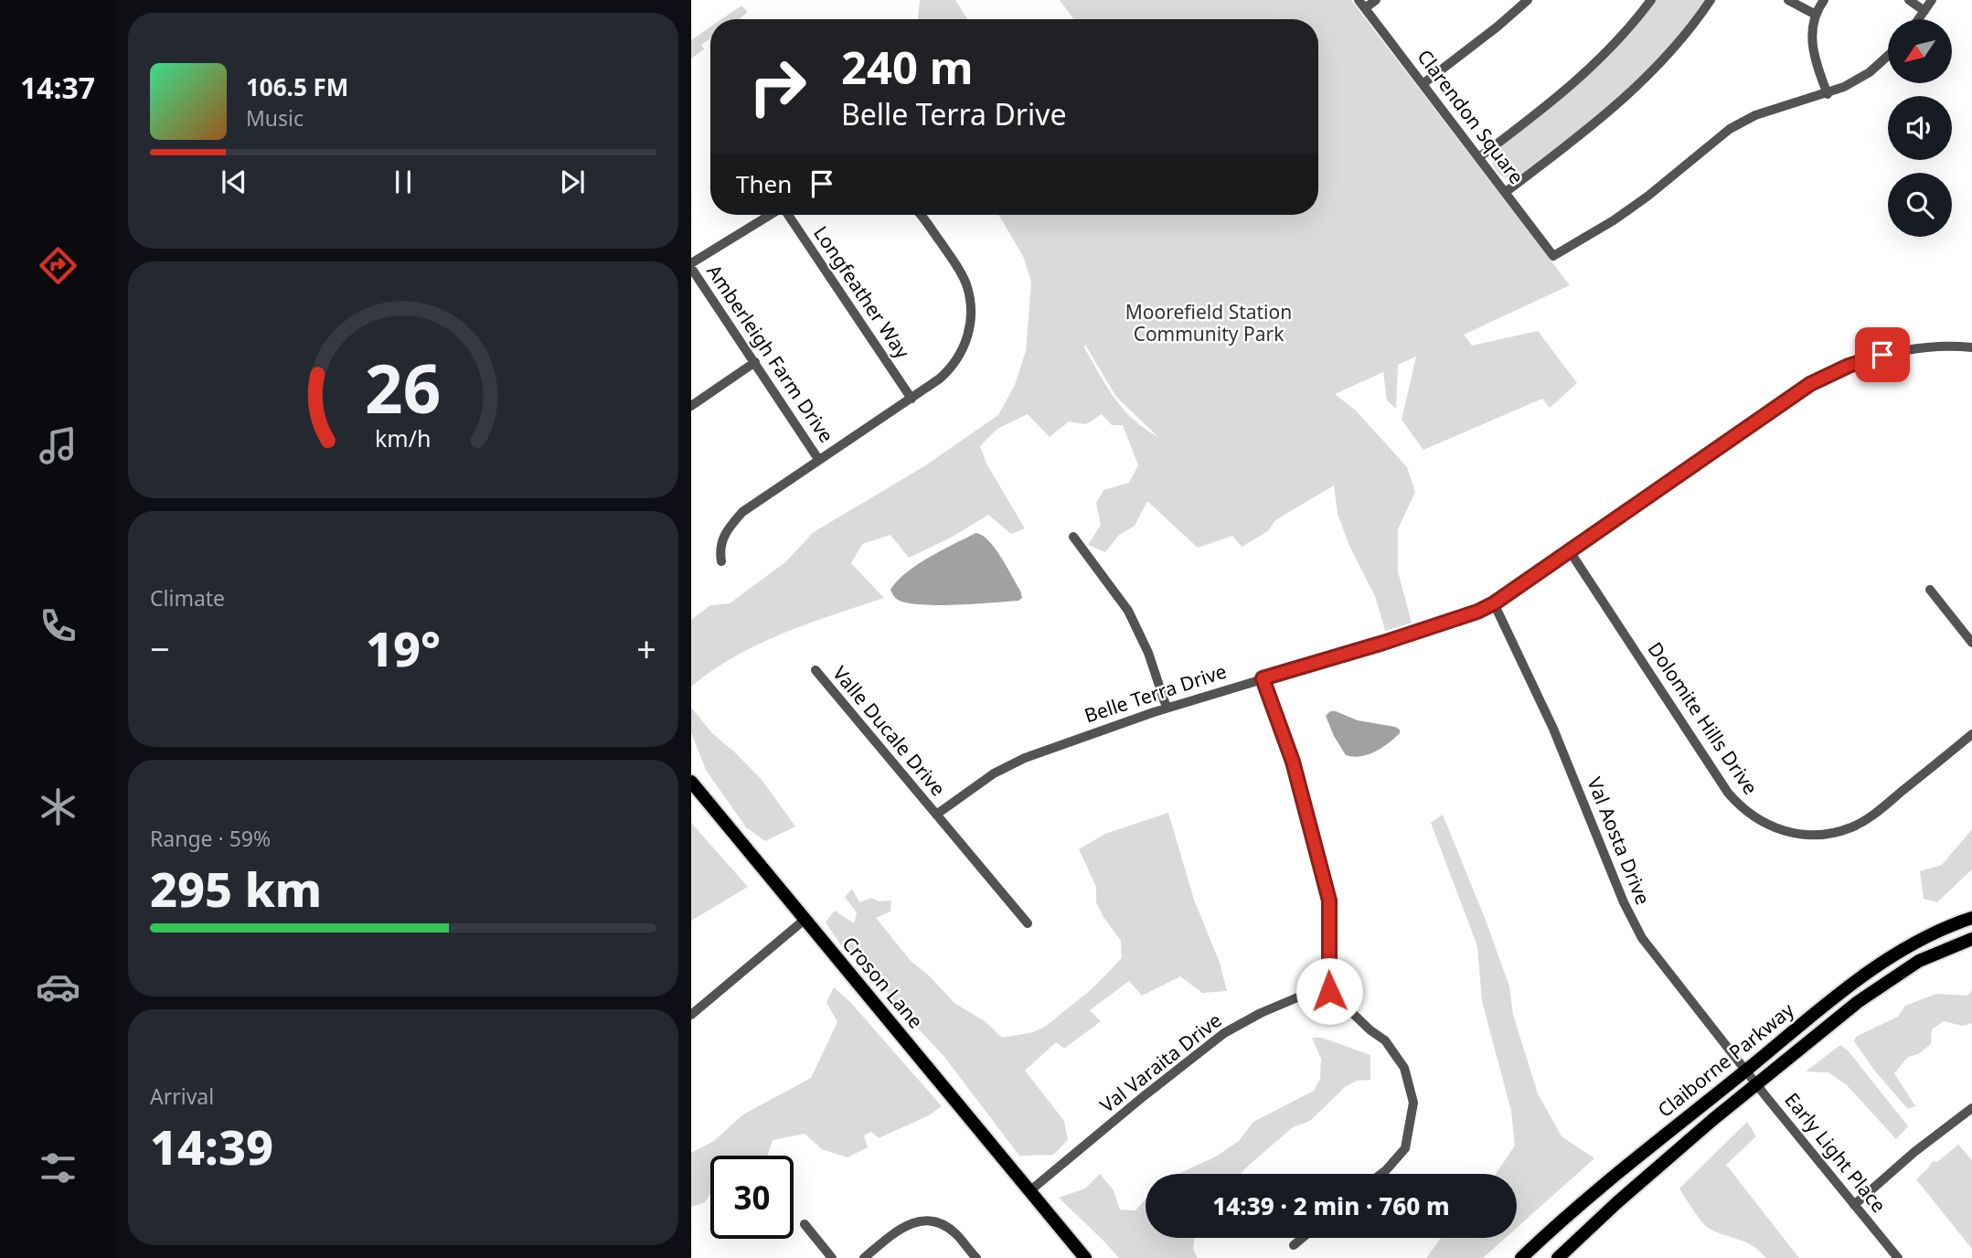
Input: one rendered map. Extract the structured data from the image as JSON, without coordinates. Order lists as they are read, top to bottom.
{
  "streets": {
    "main road": ["Croson Lane", "Claiborne Parkway"],
    "street": [
      "Clarendon Square",
      "Longfeather Way",
      "Amberleigh Farm Drive",
      "Belle Terra Drive",
      "Dolomite Hills Drive",
      "Valle Ducale Drive",
      "Val Aosta Drive",
      "Val Varaita Drive",
      "Early Light Place"
    ]
  },
  "crossings": [
    ["Belle Terra Drive", "Dolomite Hills Drive"],
    ["Belle Terra Drive", "Valle Ducale Drive"],
    ["Belle Terra Drive", "Val Aosta Drive"],
    ["Val Aosta Drive", "Claiborne Parkway"],
    ["Val Aosta Drive", "Early Light Place"],
    ["Croson Lane", "Val Varaita Drive"],
    ["Claiborne Parkway", "Early Light Place"]
  ],
  "parks": ["Moorefield Station Community Park"],
  "north": "bottom left",
  "page": {
    "tabs": "14:37",
    "turn": ["240 m", "Belle Terra Drive"],
    "song": ["106.5 FM", "Music"],
    "then": "Then",
    "tile": [
      "Climate",
      ["Range · 59%", "295 km"],
      ["Arrival", "14:39"]
    ],
    "heat": ["−", "19°", "+"],
    "limit": "30",
    "trip": "14:39 · 2 min · 760 m",
    "gauge": ["26", "km/h"]
  }
}
